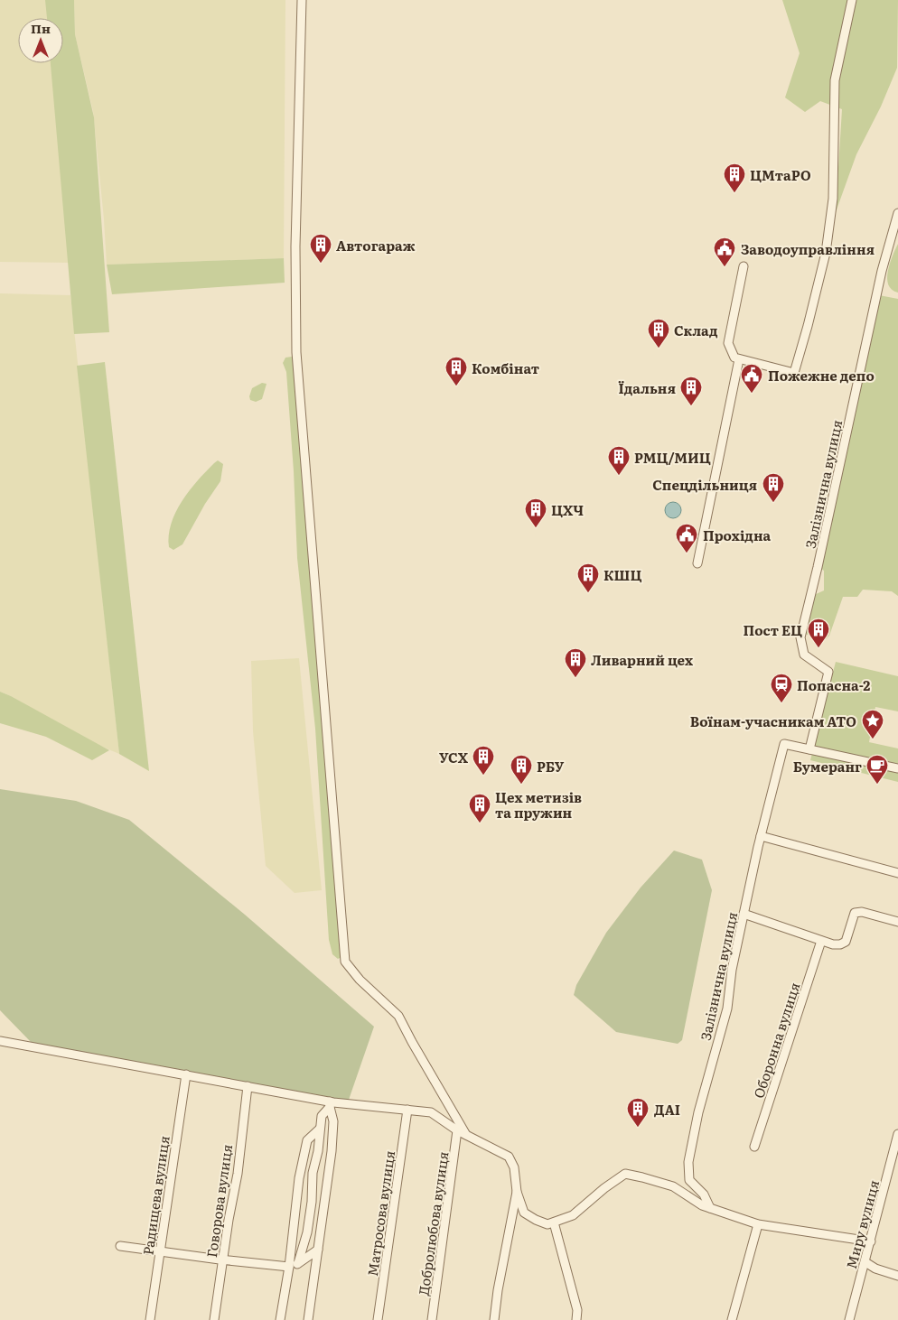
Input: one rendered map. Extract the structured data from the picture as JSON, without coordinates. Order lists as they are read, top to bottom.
{
  "streets": {
    "street": [
      "Залізнична вулиця",
      "Оборонна вулиця",
      "Радищева вулиця",
      "Говорова вулиця",
      "Матросова вулиця",
      "Добролюбова вулиця",
      "Миру вулиця"
    ]
  },
  "places": {
    "building": [
      "ЦМтаРО",
      "Автогараж",
      "Склад",
      "Комбінат",
      "Їдальня",
      "РМЦ/МИЦ",
      "Спецдільниця",
      "ЦХЧ",
      "КШЦ",
      "Пост ЕЦ",
      "Ливарний цех",
      "УСХ",
      "РБУ",
      "Цех метизів та пружин",
      "ДАІ"
    ],
    "public building": ["Заводоуправління", "Пожежне депо", "Прохідна"],
    "station": ["Попасна-2"],
    "place": ["Воїнам-учасникам АТО"],
    "cafe": ["Бумеранг"]
  },
  "north": "top"
}
